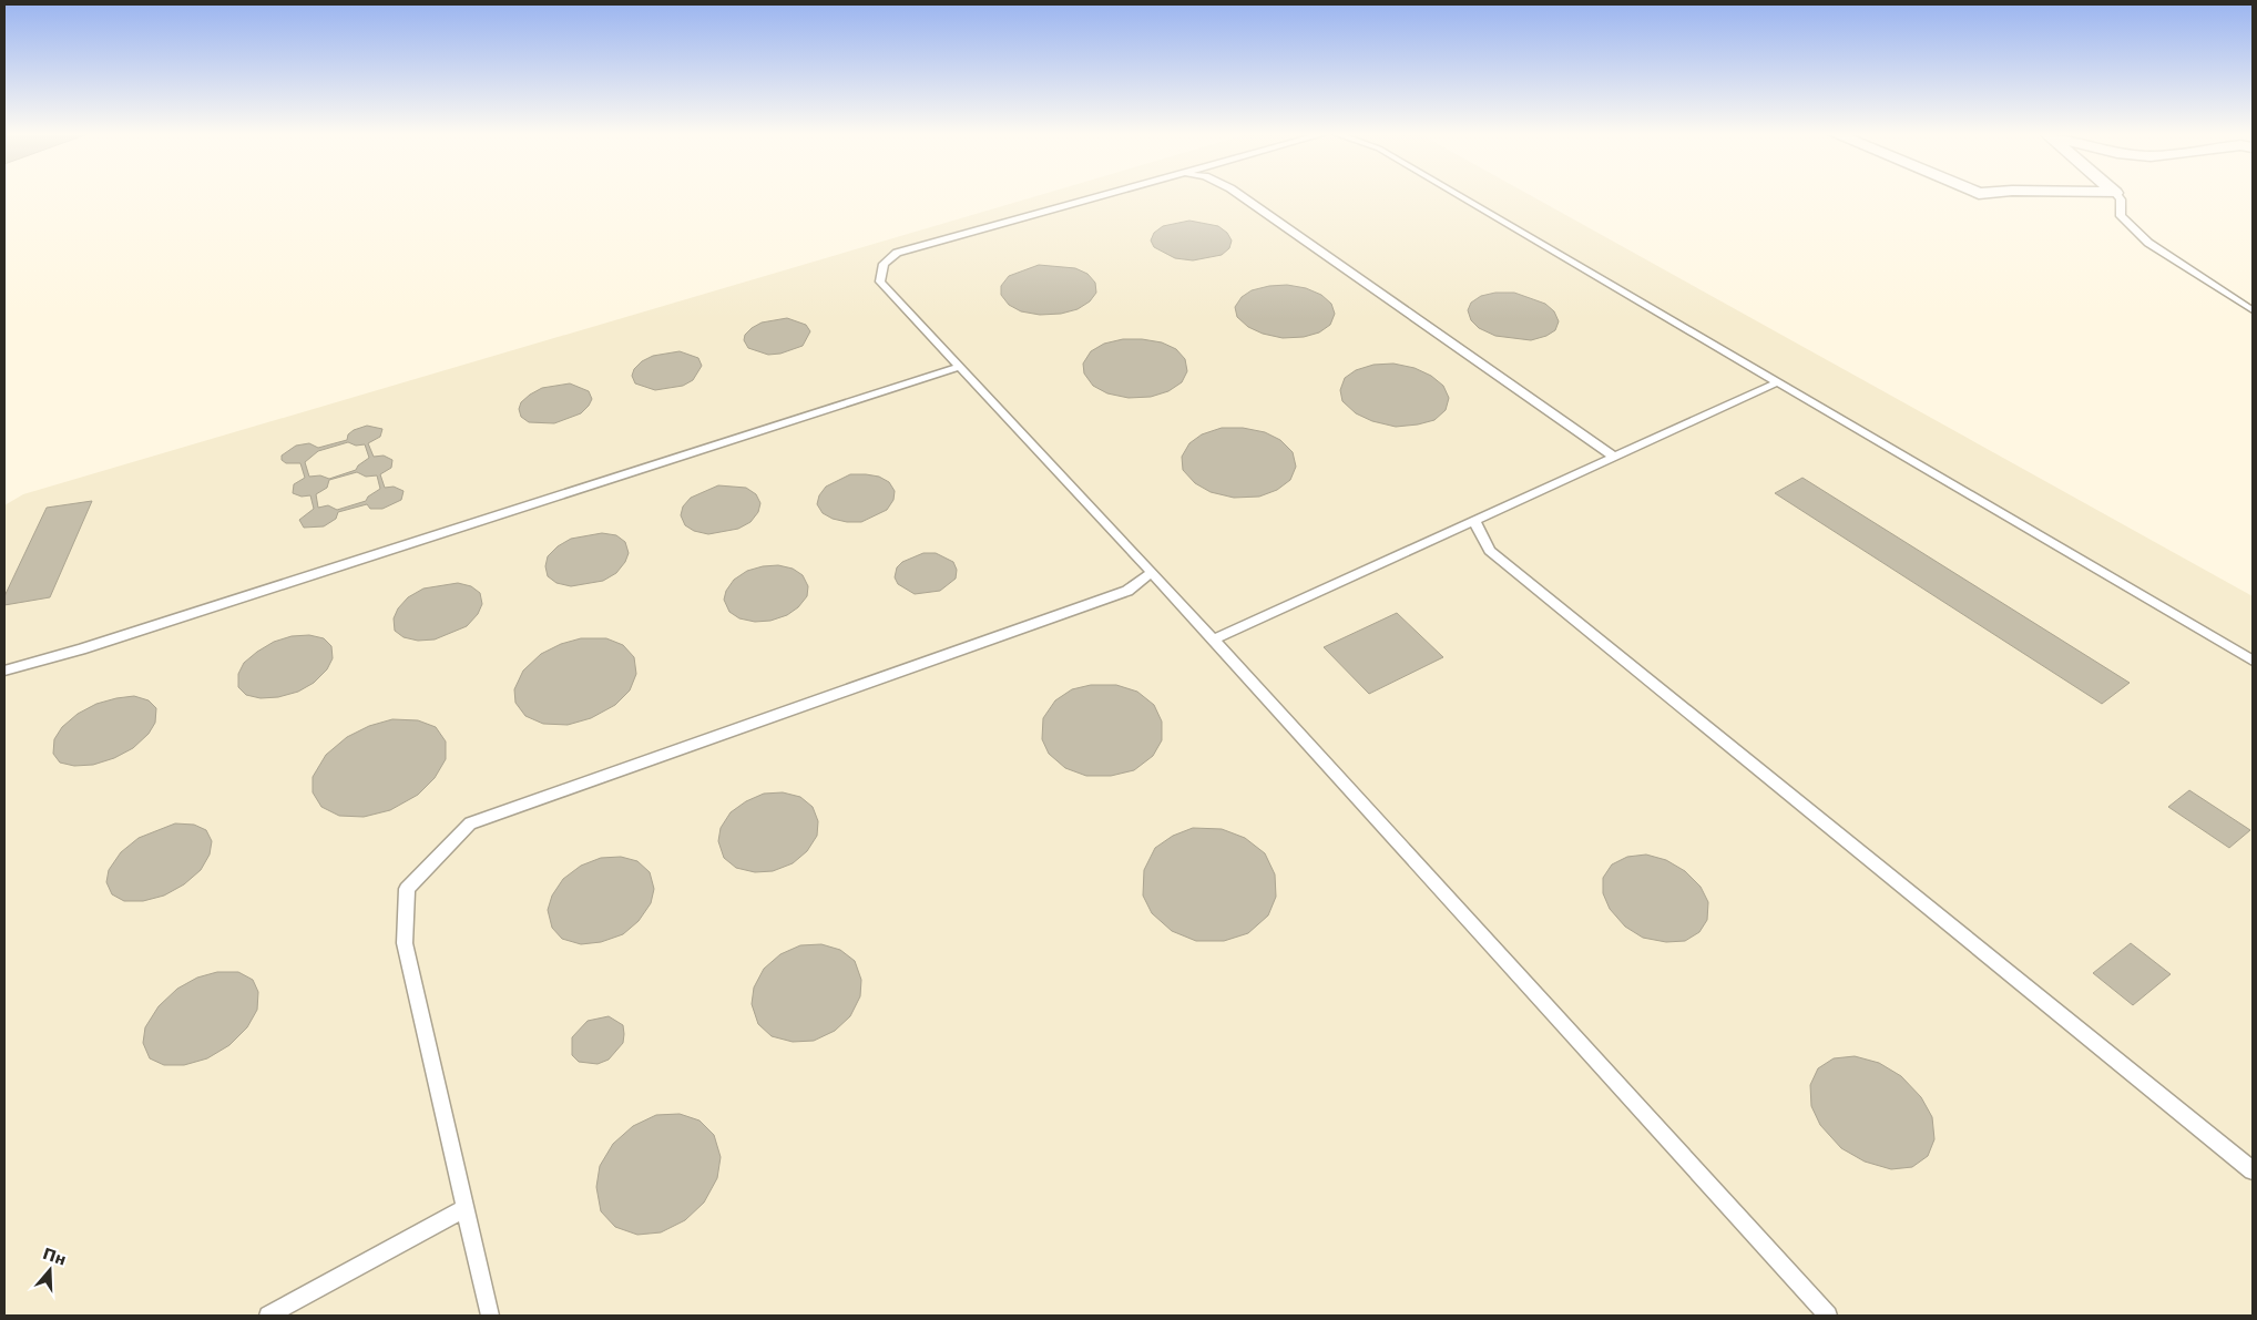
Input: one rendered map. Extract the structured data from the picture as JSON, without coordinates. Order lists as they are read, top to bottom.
{
  "north": "top"
}
